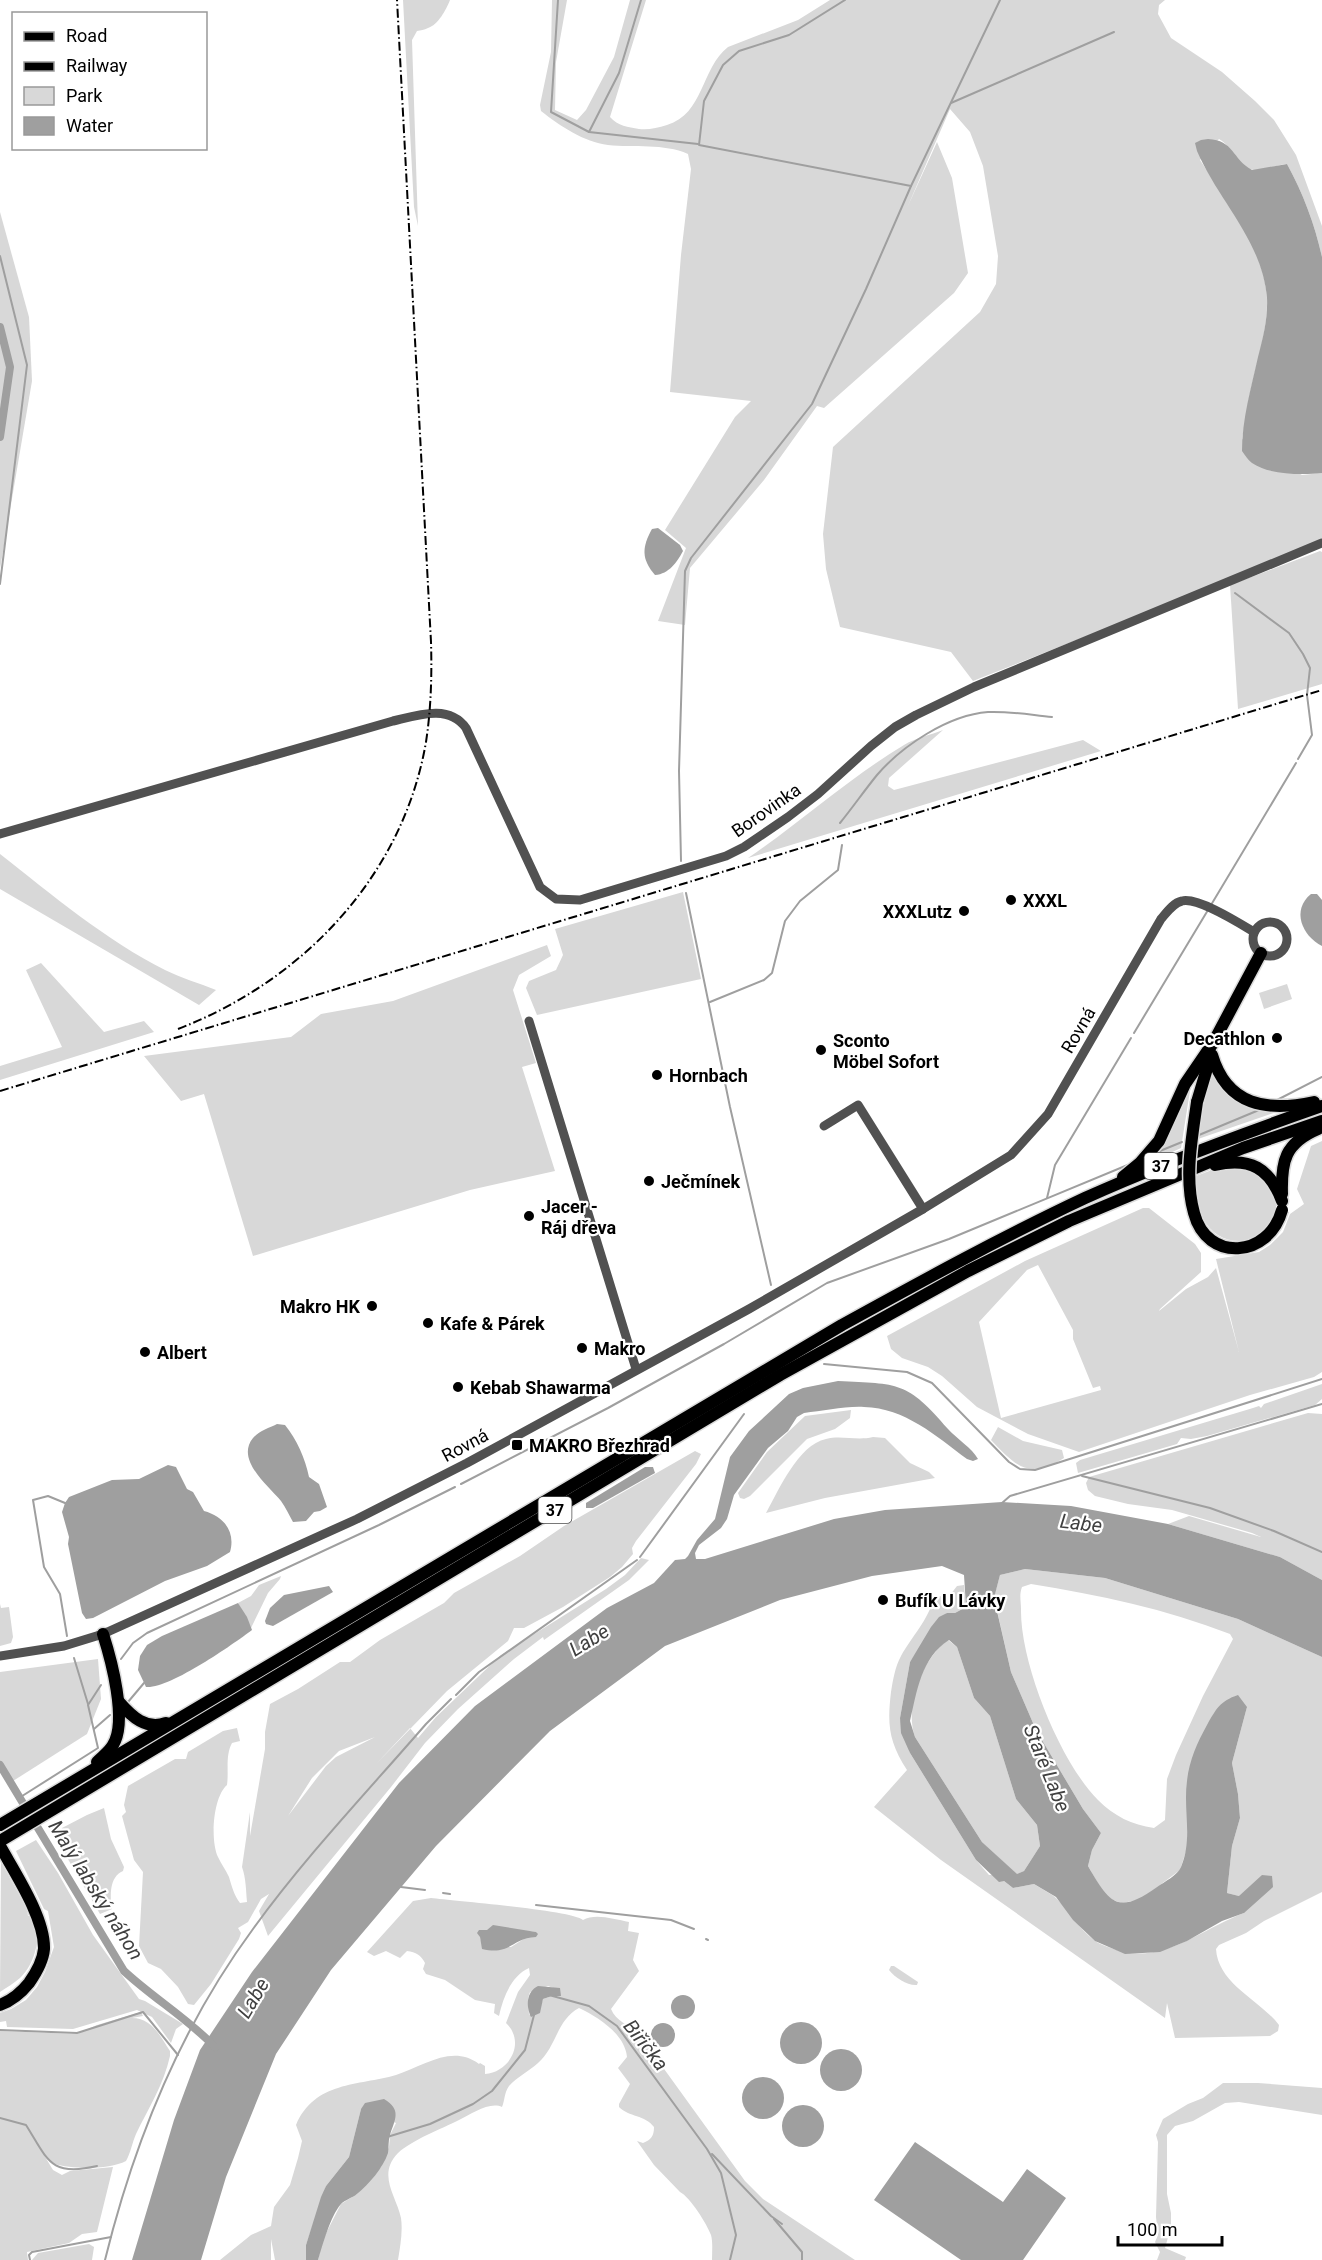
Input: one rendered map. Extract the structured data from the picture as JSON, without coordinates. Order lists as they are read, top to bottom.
{
  "streets": {
    "main road": ["37"],
    "street": ["Borovinka", "Rovná"]
  },
  "water": [
    "Labe",
    "Staré Labe",
    "Malý labský náhon",
    "Biřička"
  ],
  "places": {
    "other": [
      "XXXL",
      "XXXLutz",
      "Decathlon",
      "Sconto Möbel Sofort",
      "Hornbach",
      "Ječmínek",
      "Jacer - Ráj dřeva",
      "Makro HK",
      "Kafe & Párek",
      "Makro",
      "Albert",
      "Kebab Shawarma",
      "Bufík U Lávky"
    ],
    "transit": ["MAKRO Březhrad"]
  },
  "legend": [
    "Road",
    "Railway",
    "Park",
    "Water"
  ],
  "scale_bar": "100 m"
}
